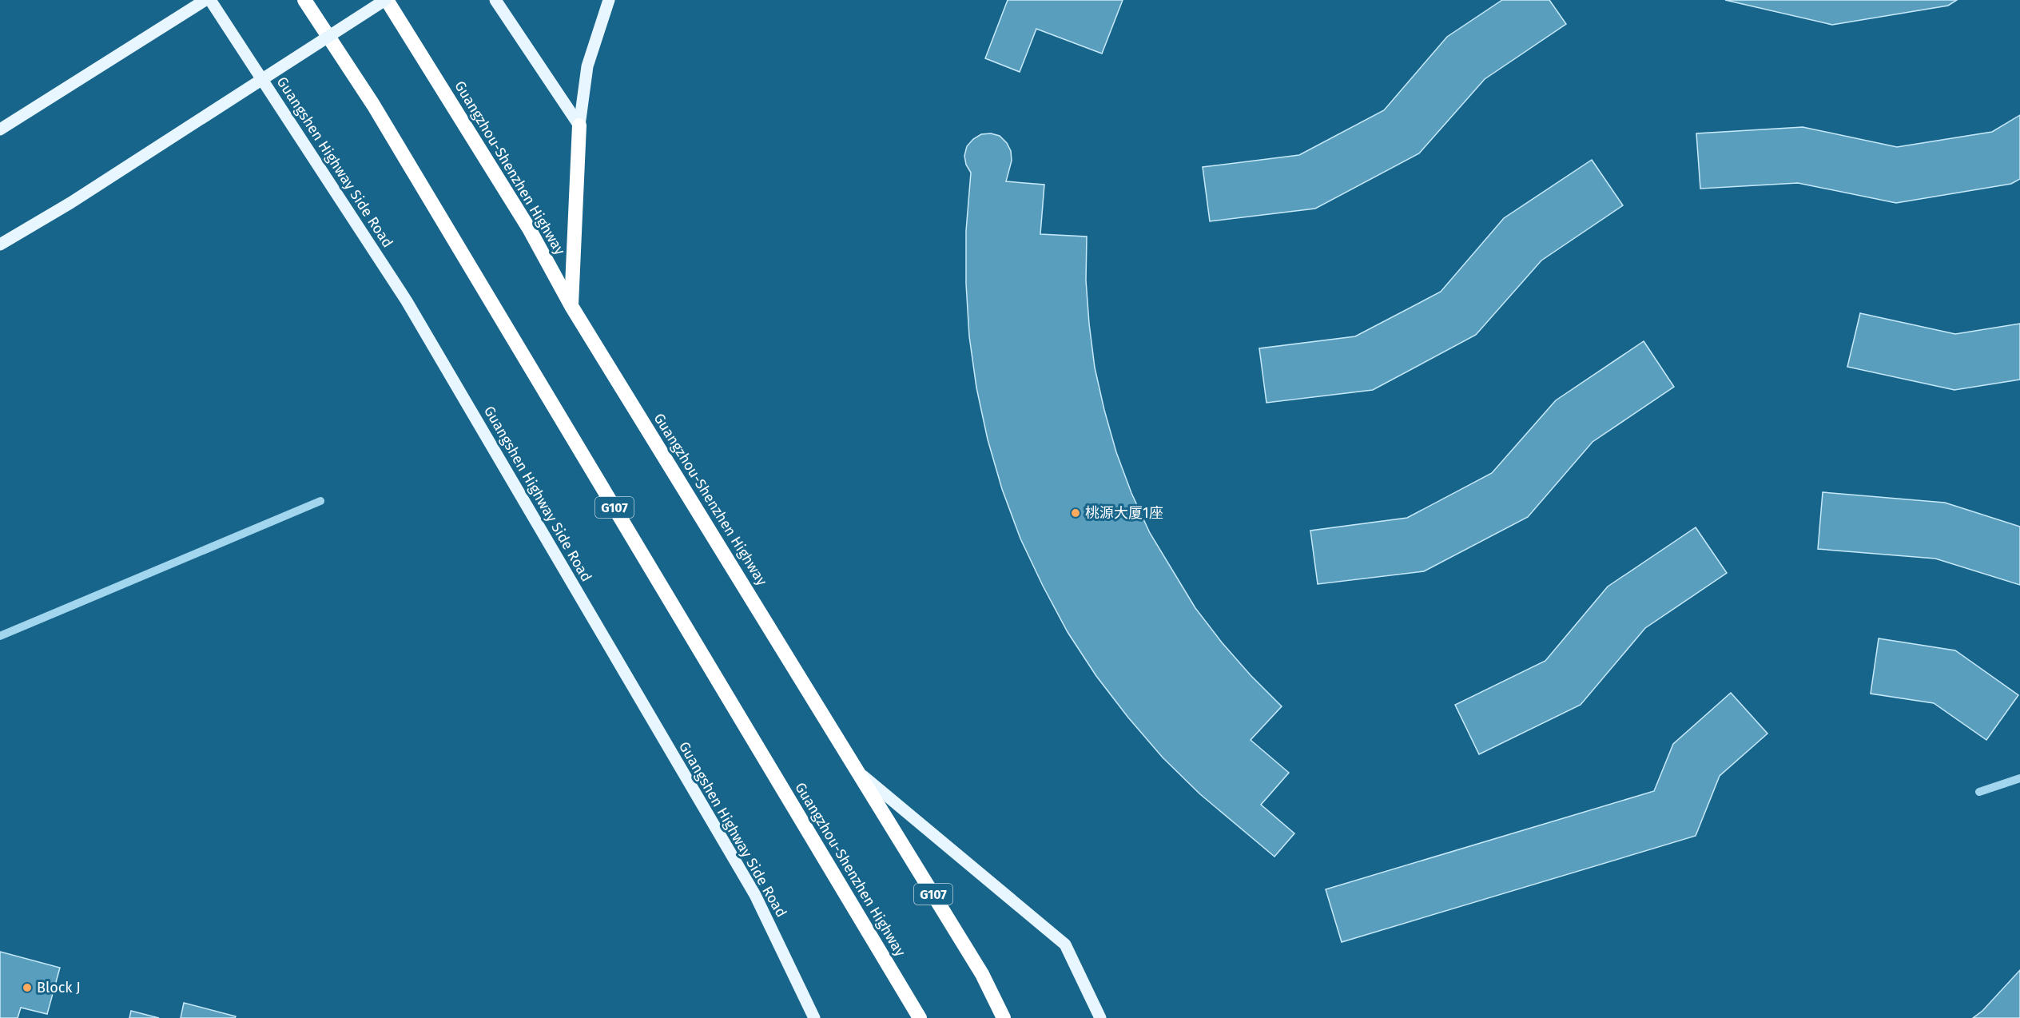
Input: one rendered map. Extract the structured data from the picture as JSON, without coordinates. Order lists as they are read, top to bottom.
{
  "streets": {
    "highway": ["Guangzhou-Shenzhen Highway", "G107"],
    "main road": ["Guangshen Highway Side Road"]
  },
  "places": ["桃源大厦1座", "Block J"]
}
